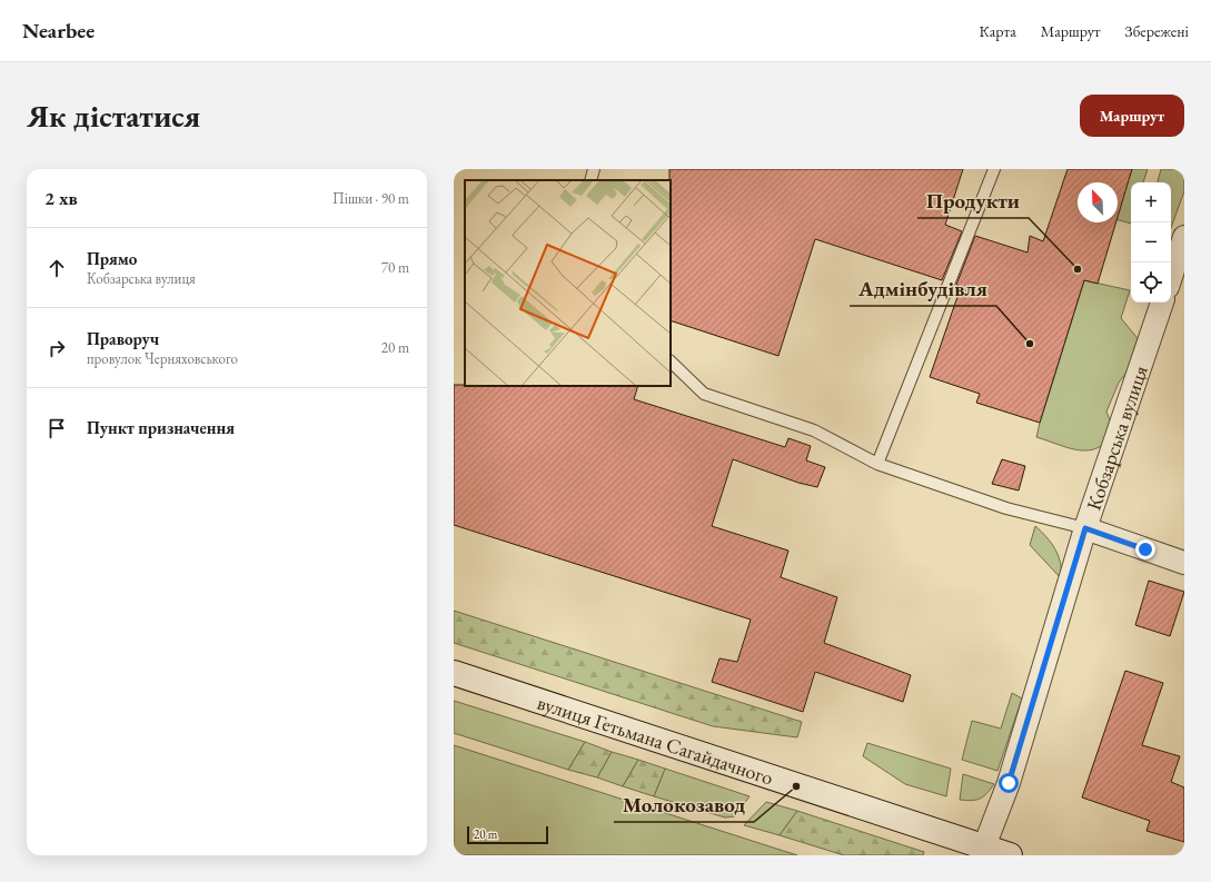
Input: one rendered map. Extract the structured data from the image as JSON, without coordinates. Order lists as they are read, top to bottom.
{
  "streets": {
    "main road": ["вулиця Гетьмана Сагайдачного"],
    "street": ["Кобзарська вулиця"]
  },
  "crossings": [
    ["Кобзарська вулиця", "вулиця Гетьмана Сагайдачного"]
  ],
  "places": ["Продукти", "Адмінбудівля", "Молокозавод"],
  "scale_bar": "20 m",
  "north": "top left",
  "page": {
    "header": "Nearbee",
    "nav": ["Карта", "Маршрут", "Збережені"],
    "buttons": "Маршрут",
    "title": "Як дістатися",
    "heading": ["2 хв", "Пішки · 90 m"],
    "map_buttons": ["+", "−"],
    "list": [
      ["Прямо", "Кобзарська вулиця", "70 m"],
      ["Праворуч", "провулок Черняховського", "20 m"],
      "Пункт призначення"
    ],
    "scale": "20 m"
  }
}
